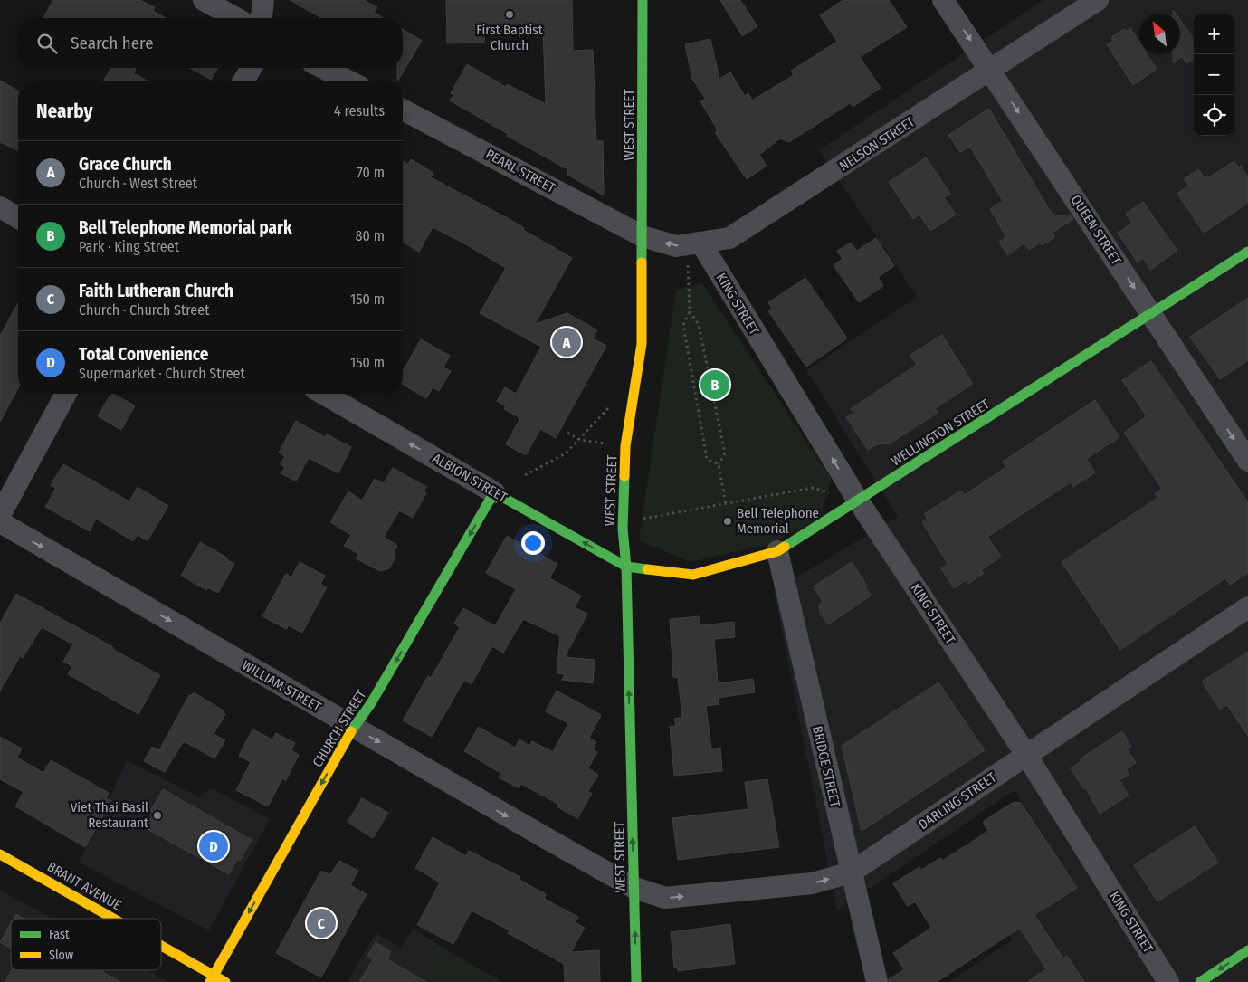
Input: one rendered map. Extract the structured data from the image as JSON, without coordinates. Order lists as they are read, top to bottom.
{
  "streets": {
    "street": [
      "WEST STREET",
      "NELSON STREET",
      "PEARL STREET",
      "QUEEN STREET",
      "KING STREET",
      "WELLINGTON STREET",
      "ALBION STREET",
      "WILLIAM STREET",
      "CHURCH STREET",
      "BRIDGE STREET",
      "DARLING STREET",
      "BRANT AVENUE"
    ]
  },
  "crossings": [
    ["WEST STREET", "NELSON STREET"],
    ["WEST STREET", "PEARL STREET"],
    ["WEST STREET", "WELLINGTON STREET"],
    ["WEST STREET", "ALBION STREET"],
    ["WEST STREET", "WILLIAM STREET"],
    ["WEST STREET", "DARLING STREET"],
    ["NELSON STREET", "PEARL STREET"],
    ["NELSON STREET", "QUEEN STREET"],
    ["NELSON STREET", "KING STREET"],
    ["QUEEN STREET", "WELLINGTON STREET"],
    ["KING STREET", "WELLINGTON STREET"],
    ["KING STREET", "DARLING STREET"],
    ["WELLINGTON STREET", "ALBION STREET"],
    ["WELLINGTON STREET", "BRIDGE STREET"],
    ["ALBION STREET", "CHURCH STREET"],
    ["WILLIAM STREET", "CHURCH STREET"],
    ["WILLIAM STREET", "DARLING STREET"],
    ["CHURCH STREET", "BRANT AVENUE"],
    ["BRIDGE STREET", "DARLING STREET"]
  ],
  "one_way": [
    "WEST STREET",
    "QUEEN STREET",
    "ALBION STREET",
    "WILLIAM STREET",
    "CHURCH STREET"
  ],
  "places": ["First Baptist Church", "Bell Telephone Memorial", "Viet Thai Basil Restaurant"],
  "legend": ["Fast", "Slow"],
  "north": "top left",
  "page": {
    "map_buttons": ["+", "−"],
    "search": "Search here",
    "heading": ["Nearby", "4 results"],
    "list": [
      {
        "mark": "A",
        "name": "Grace Church",
        "note": "Church · West Street",
        "value": "70 m"
      },
      {
        "mark": "B",
        "name": "Bell Telephone Memorial park",
        "note": "Park · King Street",
        "value": "80 m"
      },
      {
        "mark": "C",
        "name": "Faith Lutheran Church",
        "note": "Church · Church Street",
        "value": "150 m"
      },
      {
        "mark": "D",
        "name": "Total Convenience",
        "note": "Supermarket · Church Street",
        "value": "150 m"
      }
    ],
    "pins": [
      "A",
      "B",
      "D",
      "C"
    ]
  }
}
